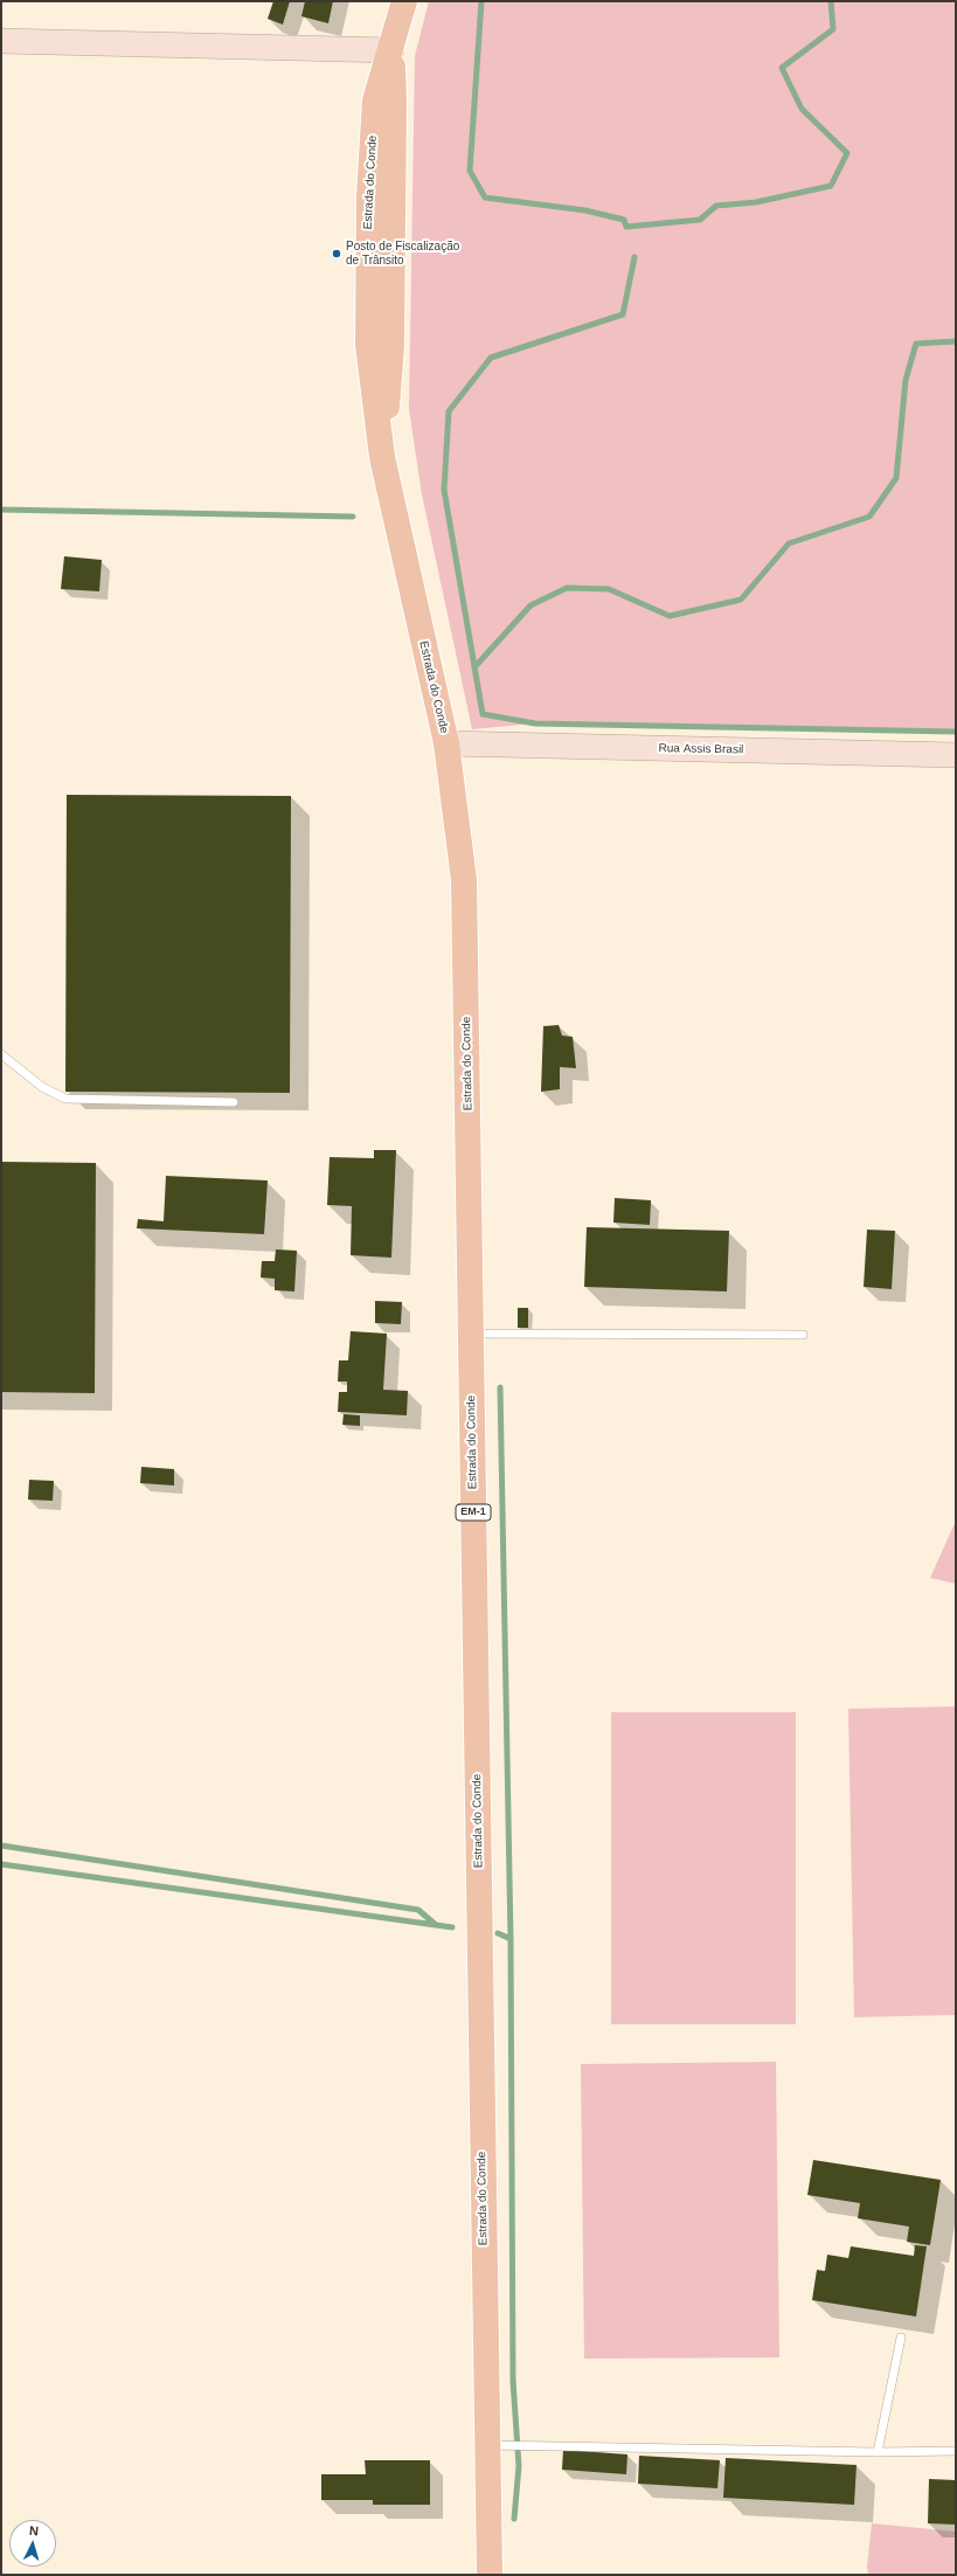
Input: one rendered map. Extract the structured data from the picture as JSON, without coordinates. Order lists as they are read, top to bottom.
{
  "streets": {
    "main road": ["Estrada do Conde", "EM-1"],
    "street": ["Rua Assis Brasil"]
  },
  "crossings": [
    ["Estrada do Conde", "Rua Assis Brasil"]
  ],
  "places": ["Posto de Fiscalização de Trânsito"],
  "north": "top"
}
